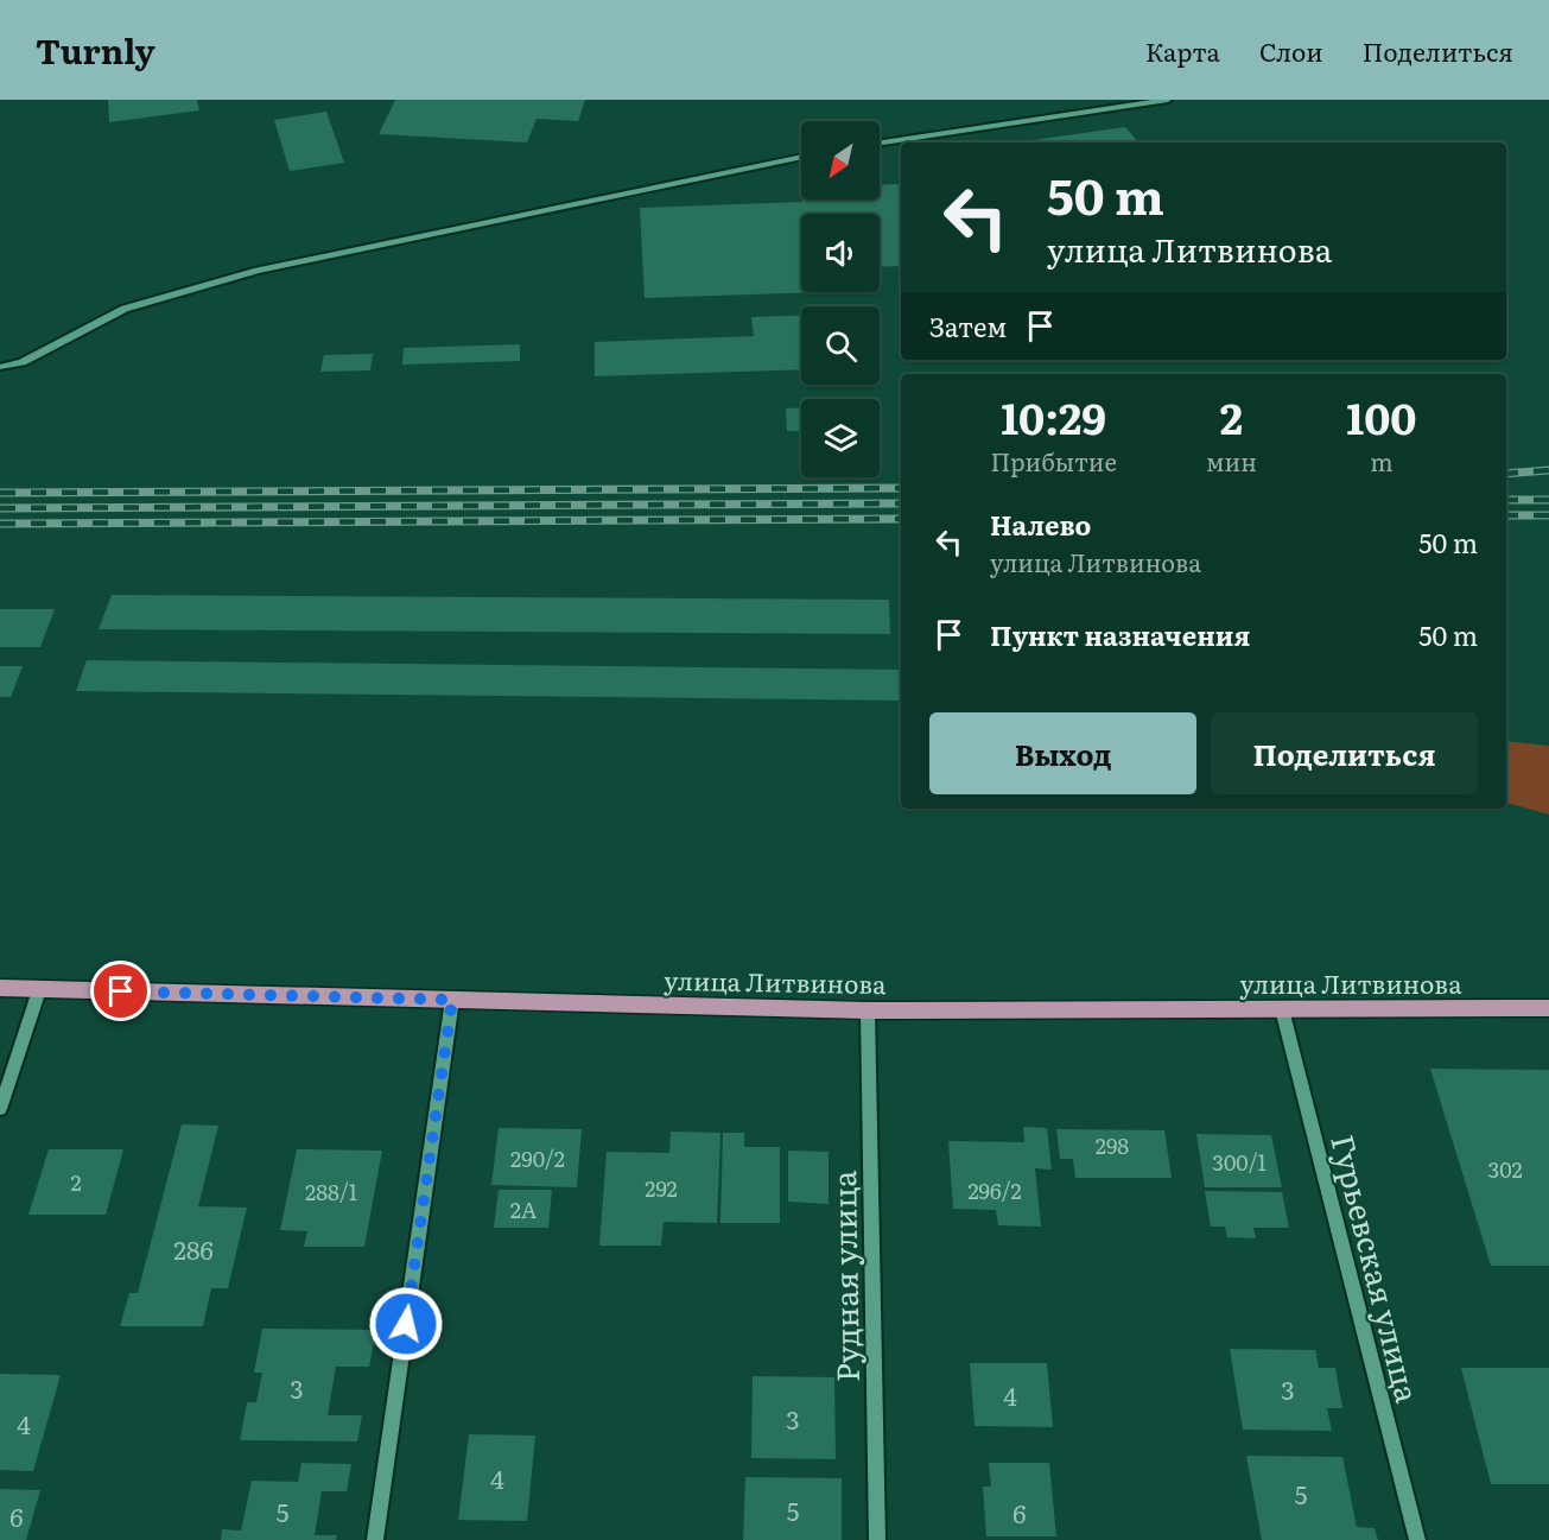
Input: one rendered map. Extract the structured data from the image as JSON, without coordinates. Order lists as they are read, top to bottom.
{
  "streets": {
    "main road": ["улица Литвинова"],
    "street": ["Гурьевская улица", "Рудная улица"]
  },
  "crossings": [
    ["улица Литвинова", "Гурьевская улица"],
    ["улица Литвинова", "Рудная улица"]
  ],
  "house_numbers": [
    "298",
    "290/2",
    "300/1",
    "302",
    "2",
    "292",
    "296/2",
    "288/1",
    "2А",
    "286",
    "3",
    "3",
    "4",
    "3",
    "4",
    "4",
    "5",
    "5",
    "5",
    "6",
    "6"
  ],
  "north": "bottom left",
  "page": {
    "header": "Turnly",
    "nav": ["Карта", "Слои", "Поделиться"],
    "turn": ["50 m", "улица Литвинова"],
    "then": "Затем",
    "eta": [
      "10:29",
      "Прибытие",
      "2",
      "мин",
      "100",
      "m"
    ],
    "list": [
      {
        "name": "Налево",
        "note": "улица Литвинова",
        "value": "50 m"
      },
      {
        "name": "Пункт назначения",
        "value": "50 m"
      }
    ],
    "buttons": ["Выход", "Поделиться"]
  }
}
